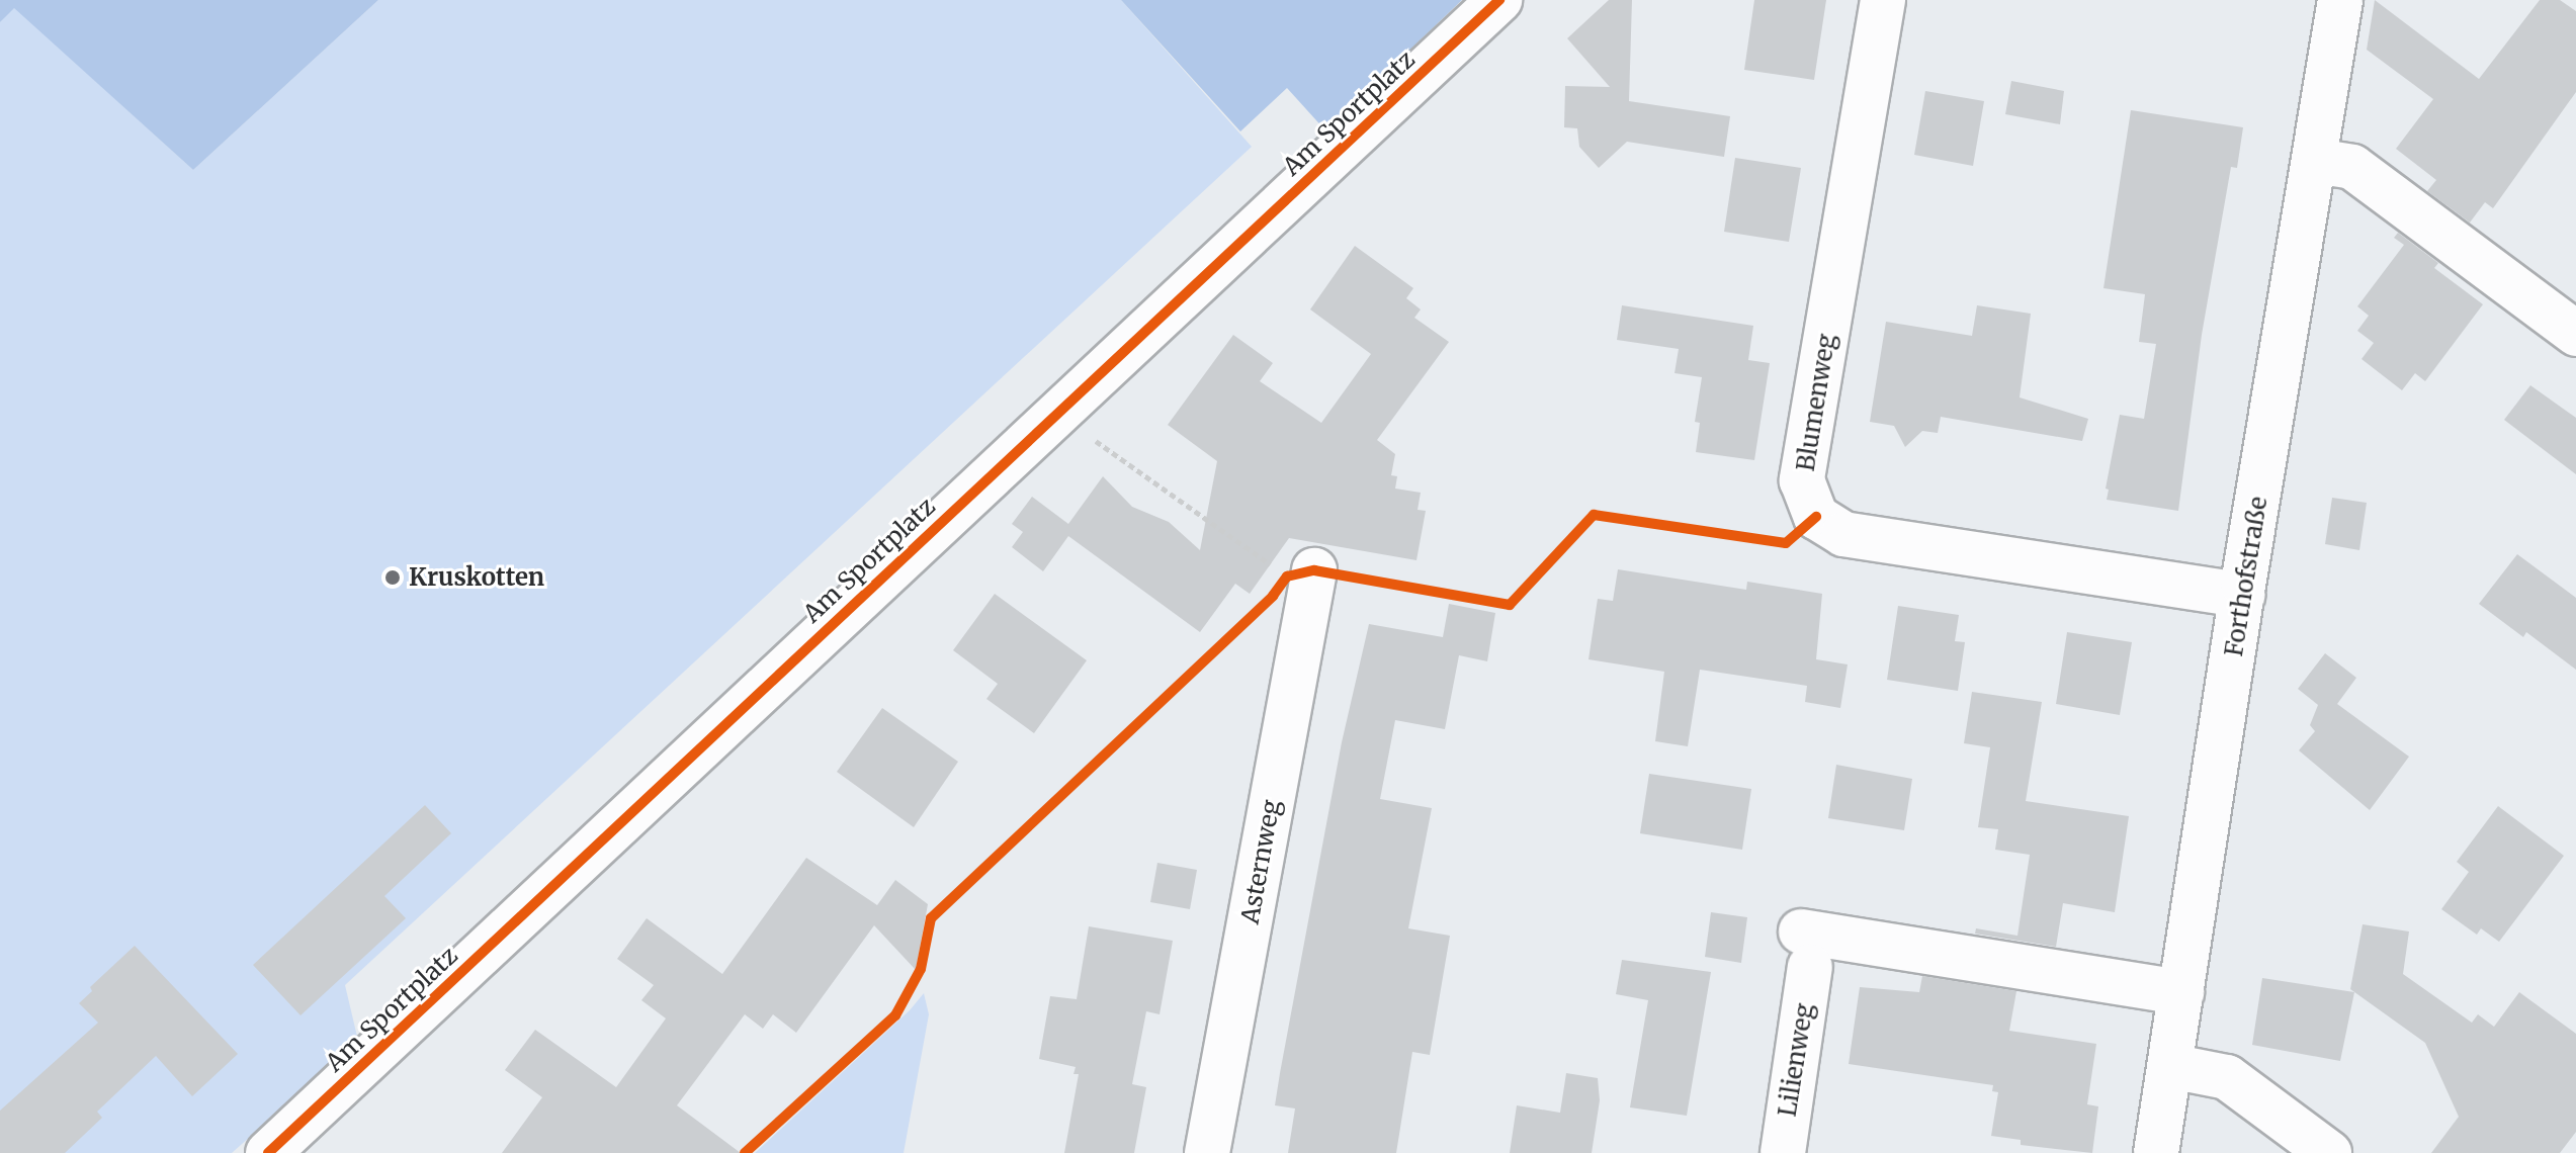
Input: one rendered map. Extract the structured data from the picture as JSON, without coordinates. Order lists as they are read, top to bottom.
{
  "streets": {
    "street": [
      "Am Sportplatz",
      "Blumenweg",
      "Forthofstraße",
      "Asternweg",
      "Lilienweg"
    ]
  },
  "crossings": [
    ["Blumenweg", "Forthofstraße"],
    ["Forthofstraße", "Lilienweg"]
  ],
  "places": ["Kruskotten"]
}
